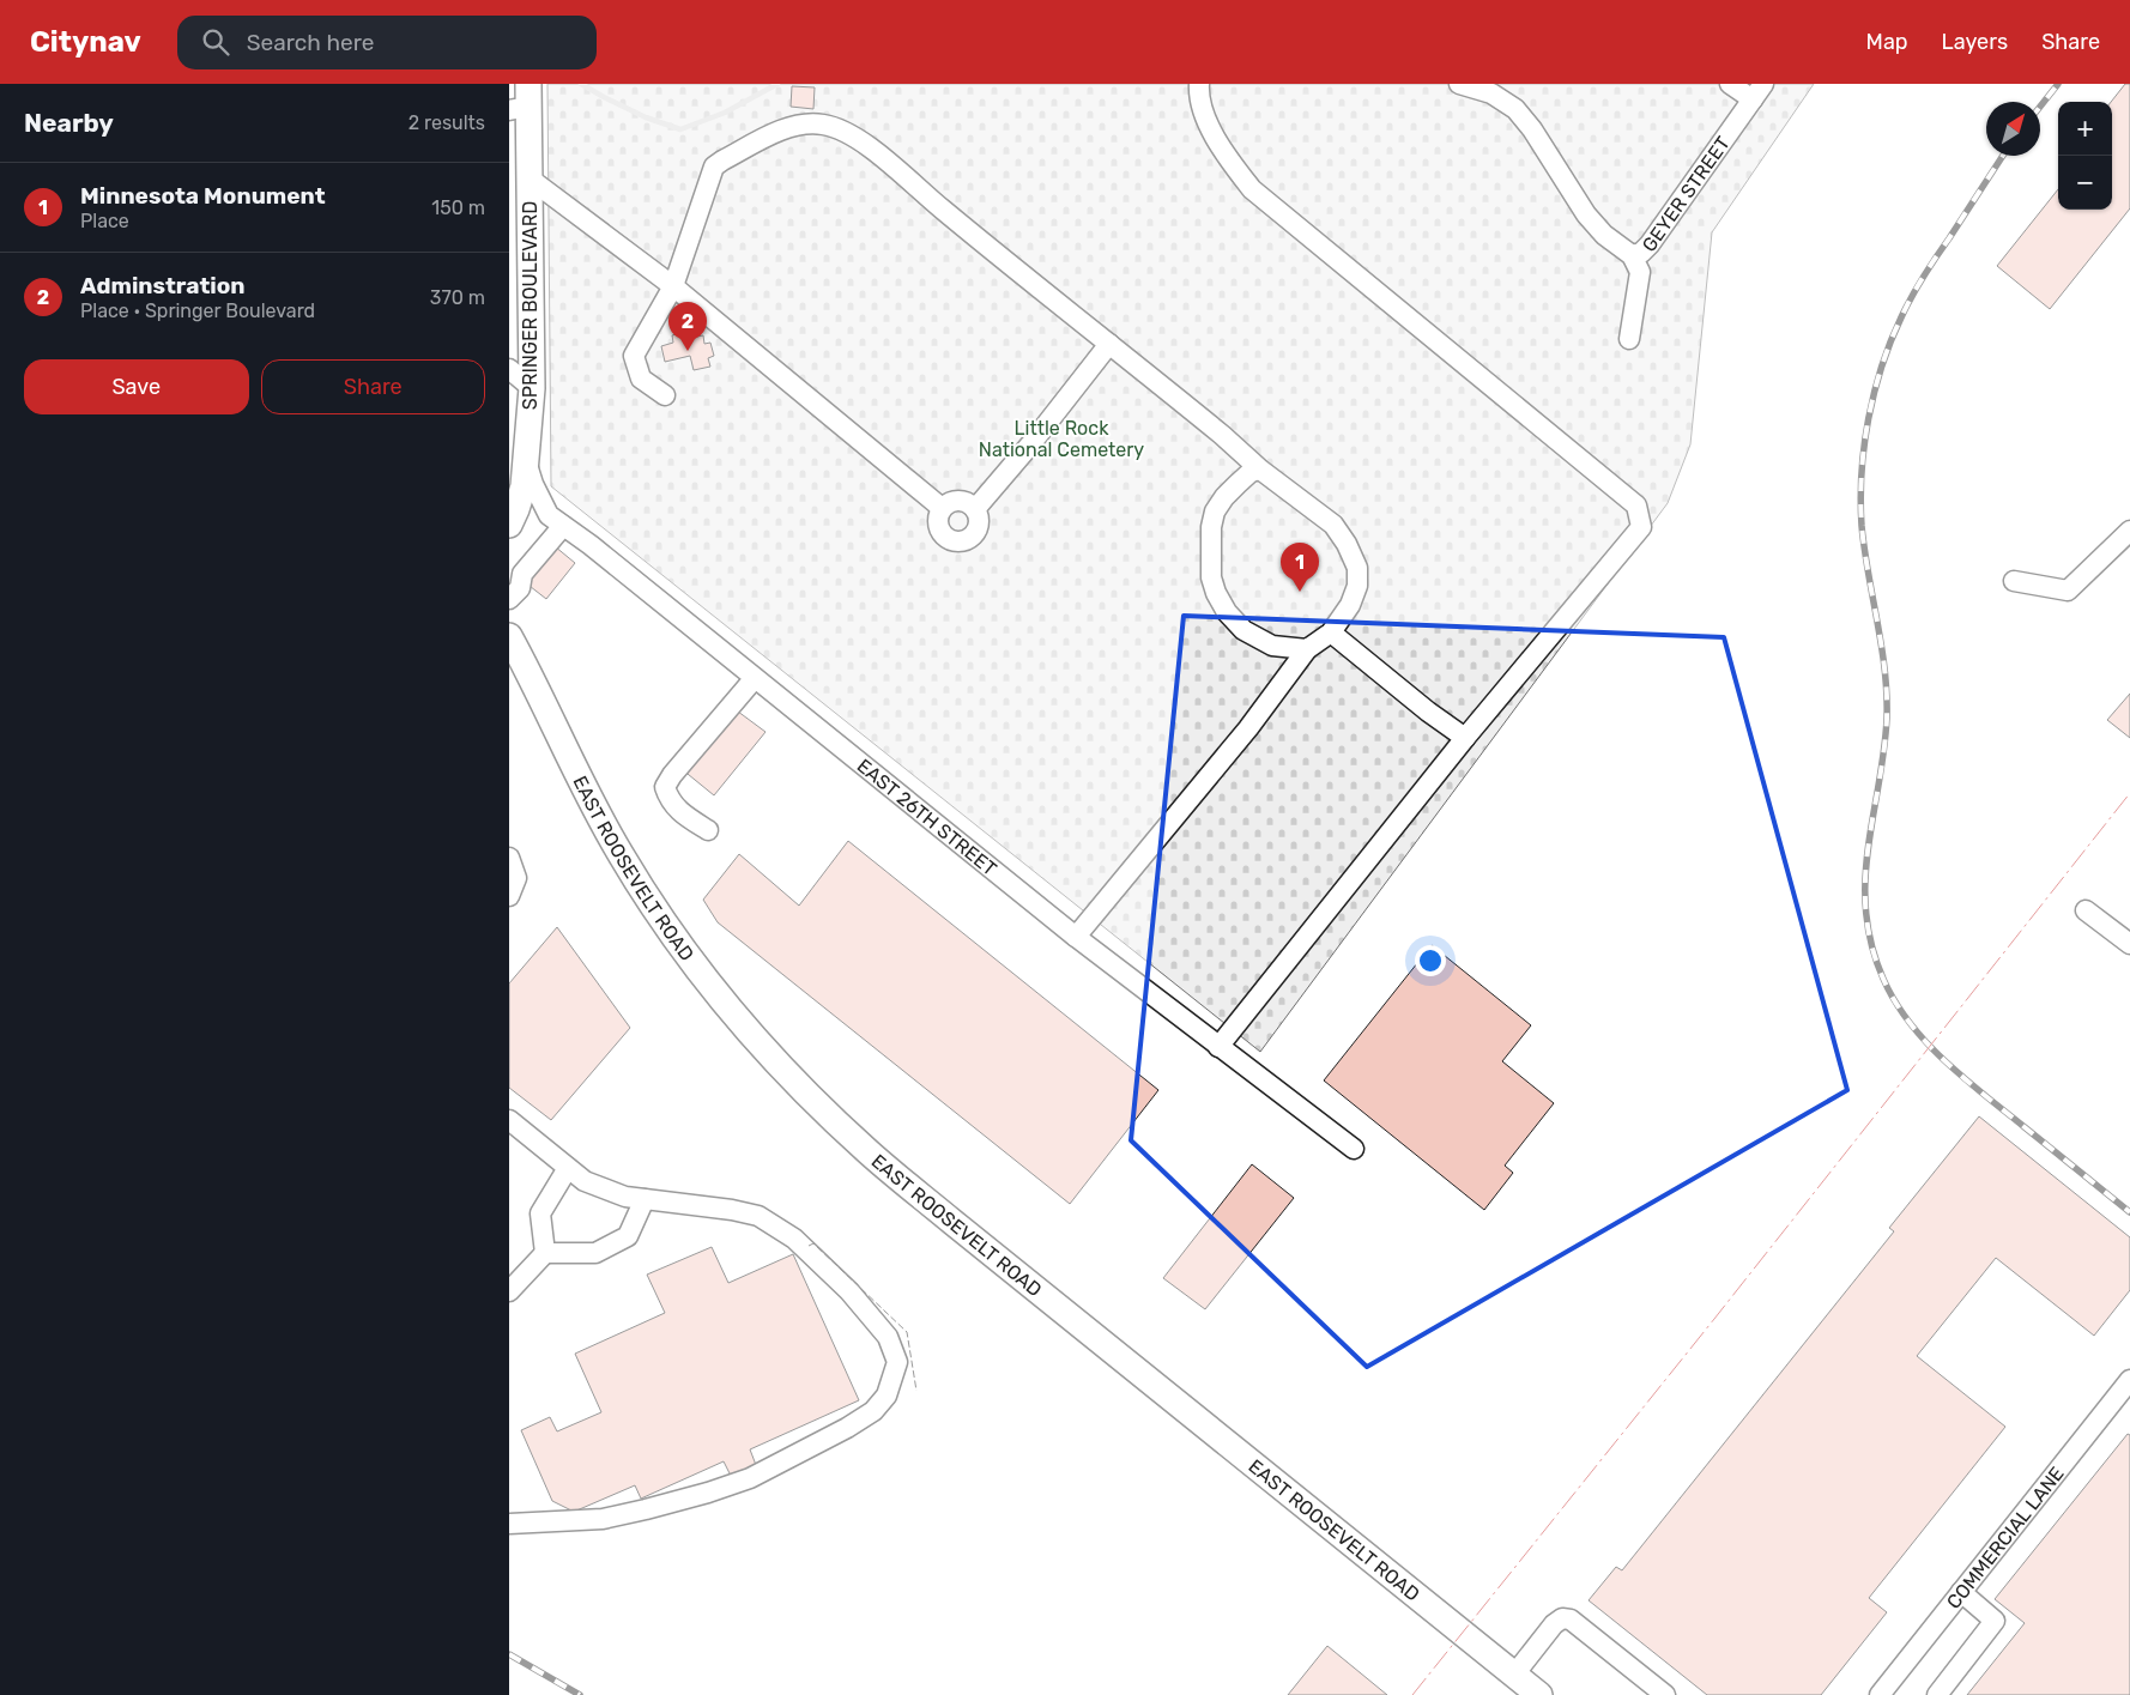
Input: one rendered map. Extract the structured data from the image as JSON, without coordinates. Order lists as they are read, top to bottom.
{
  "streets": {
    "main road": ["SPRINGER BOULEVARD", "EAST ROOSEVELT ROAD"],
    "street": ["GEYER STREET", "EAST 26TH STREET", "COMMERCIAL LANE"]
  },
  "crossings": [
    ["SPRINGER BOULEVARD", "EAST 26TH STREET"]
  ],
  "parks": ["Little Rock National Cemetery"],
  "north": "top right",
  "page": {
    "header": "Citynav",
    "search": "Search here",
    "nav": ["Map", "Layers", "Share"],
    "heading": ["Nearby", "2 results"],
    "map_buttons": ["+", "−"],
    "list": [
      {
        "mark": "1",
        "name": "Minnesota Monument",
        "note": "Place",
        "value": "150 m"
      },
      {
        "mark": "2",
        "name": "Adminstration",
        "note": "Place · Springer Boulevard",
        "value": "370 m"
      }
    ],
    "pins": ["2", "1"],
    "buttons": ["Save", "Share"]
  }
}
